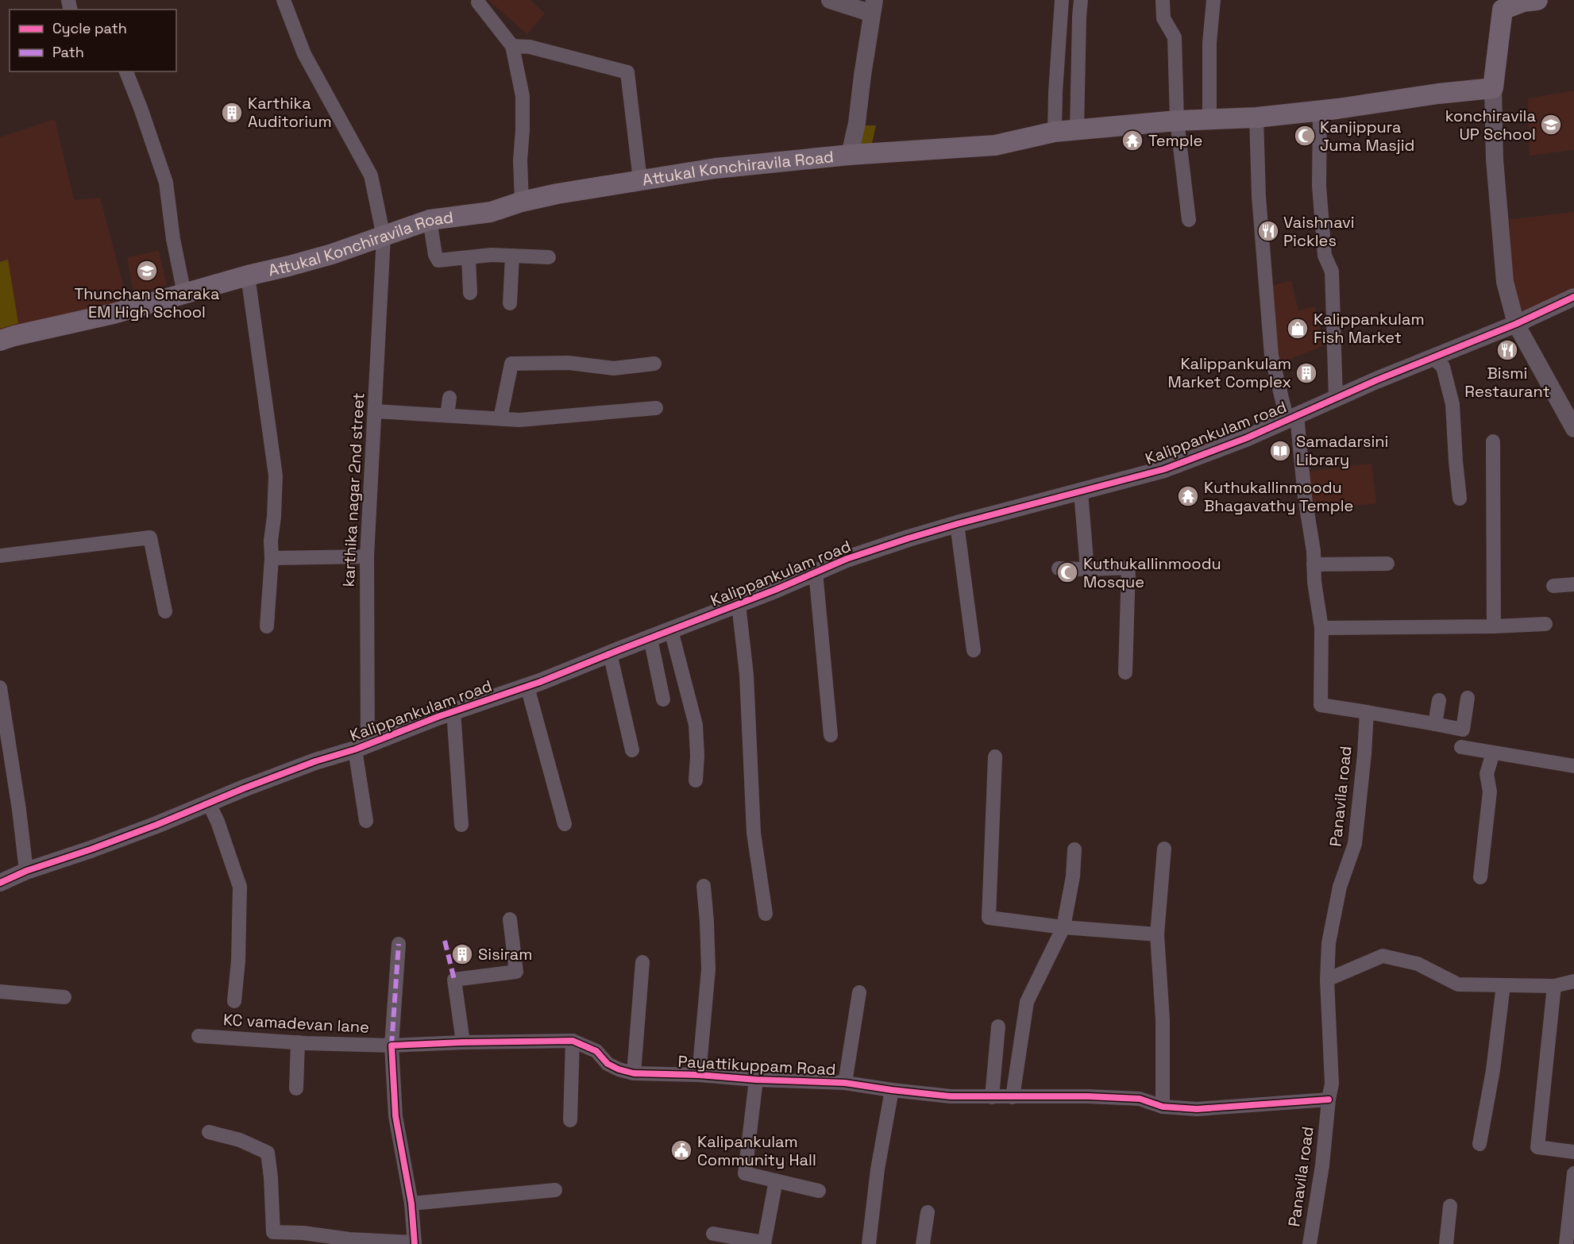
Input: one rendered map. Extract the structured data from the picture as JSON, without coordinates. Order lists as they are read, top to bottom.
{
  "streets": {
    "main road": ["Attukal Konchiravila Road"],
    "street": [
      "Kalippankulam road",
      "karthika nagar 2nd street",
      "Panavila road",
      "KC vamadevan lane",
      "Payattikuppam Road"
    ]
  },
  "crossings": [
    ["Attukal Konchiravila Road", "karthika nagar 2nd street"],
    ["Kalippankulam road", "karthika nagar 2nd street"],
    ["Panavila road", "Payattikuppam Road"],
    ["KC vamadevan lane", "Payattikuppam Road"]
  ],
  "places": {
    "building": ["Karthika Auditorium", "Kalippankulam Market Complex", "Sisiram"],
    "school or university": ["konchiravila UP School", "Thunchan Smaraka EM High School"],
    "mosque": ["Kanjippura Juma Masjid", "Kuthukallinmoodu Mosque"],
    "temple": ["Temple", "Kuthukallinmoodu Bhagavathy Temple"],
    "restaurant": ["Vaishnavi Pickles", "Bismi Restaurant"],
    "shop": ["Kalippankulam Fish Market"],
    "library": ["Samadarsini Library"],
    "public building": ["Kalipankulam Community Hall"]
  },
  "legend": ["Cycle path", "Path"]
}
